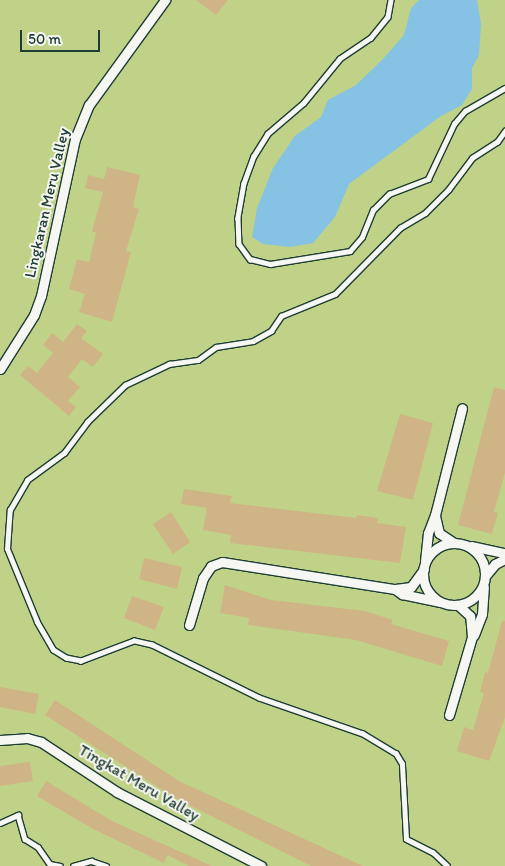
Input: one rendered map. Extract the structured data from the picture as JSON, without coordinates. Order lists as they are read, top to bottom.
{
  "streets": {
    "street": ["Lingkaran Meru Valley", "Tingkat Meru Valley"]
  },
  "scale_bar": "50 m"
}
